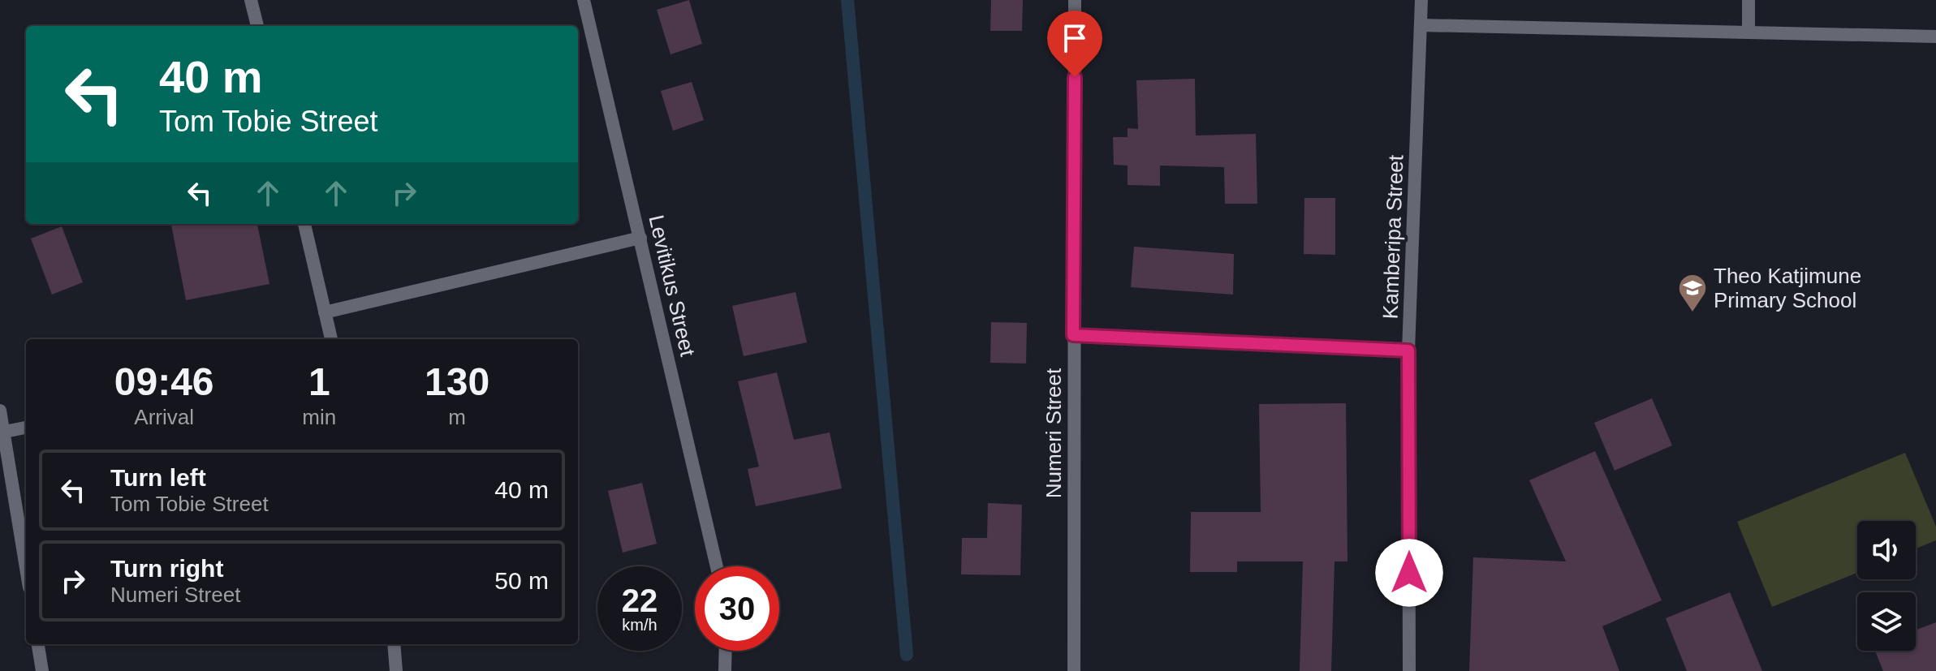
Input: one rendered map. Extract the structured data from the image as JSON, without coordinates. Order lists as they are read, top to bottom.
{
  "streets": {
    "street": ["Kamberipa Street", "Levitikus Street", "Numeri Street"]
  },
  "places": {
    "school or university": ["Theo Katjimune Primary School"]
  },
  "page": {
    "turn": ["40 m", "Tom Tobie Street"],
    "eta": [
      "09:46",
      "Arrival",
      "1",
      "min",
      "130",
      "m"
    ],
    "list": [
      {
        "name": "Turn left",
        "note": "Tom Tobie Street",
        "value": "40 m"
      },
      {
        "name": "Turn right",
        "note": "Numeri Street",
        "value": "50 m"
      }
    ],
    "speed": "22 km/h",
    "limit": "30"
  }
}
